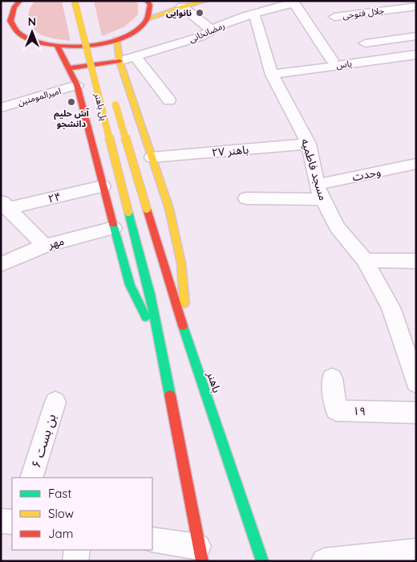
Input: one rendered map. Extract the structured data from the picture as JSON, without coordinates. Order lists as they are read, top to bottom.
{
  "streets": {
    "main road": ["پل باهنر", "باهنر"],
    "street": [
      "جلال فتوحی",
      "رمضانخانی",
      "یاس",
      "امیرالمومنین",
      "باهنر ۲۷",
      "مسجد فاطمیه",
      "وحدت",
      "۲۴",
      "مهر",
      "۱۹",
      "بن بست ۶"
    ]
  },
  "crossings": [
    ["رمضانخانی", "مسجد فاطمیه"],
    ["یاس", "مسجد فاطمیه"],
    ["پل باهنر", "باهنر"],
    ["باهنر ۲۷", "مسجد فاطمیه"],
    ["مسجد فاطمیه", "وحدت"]
  ],
  "places": ["نانوایی", "آش حلیم دانشجو"],
  "legend": ["Fast", "Slow", "Jam"],
  "north": "top"
}
